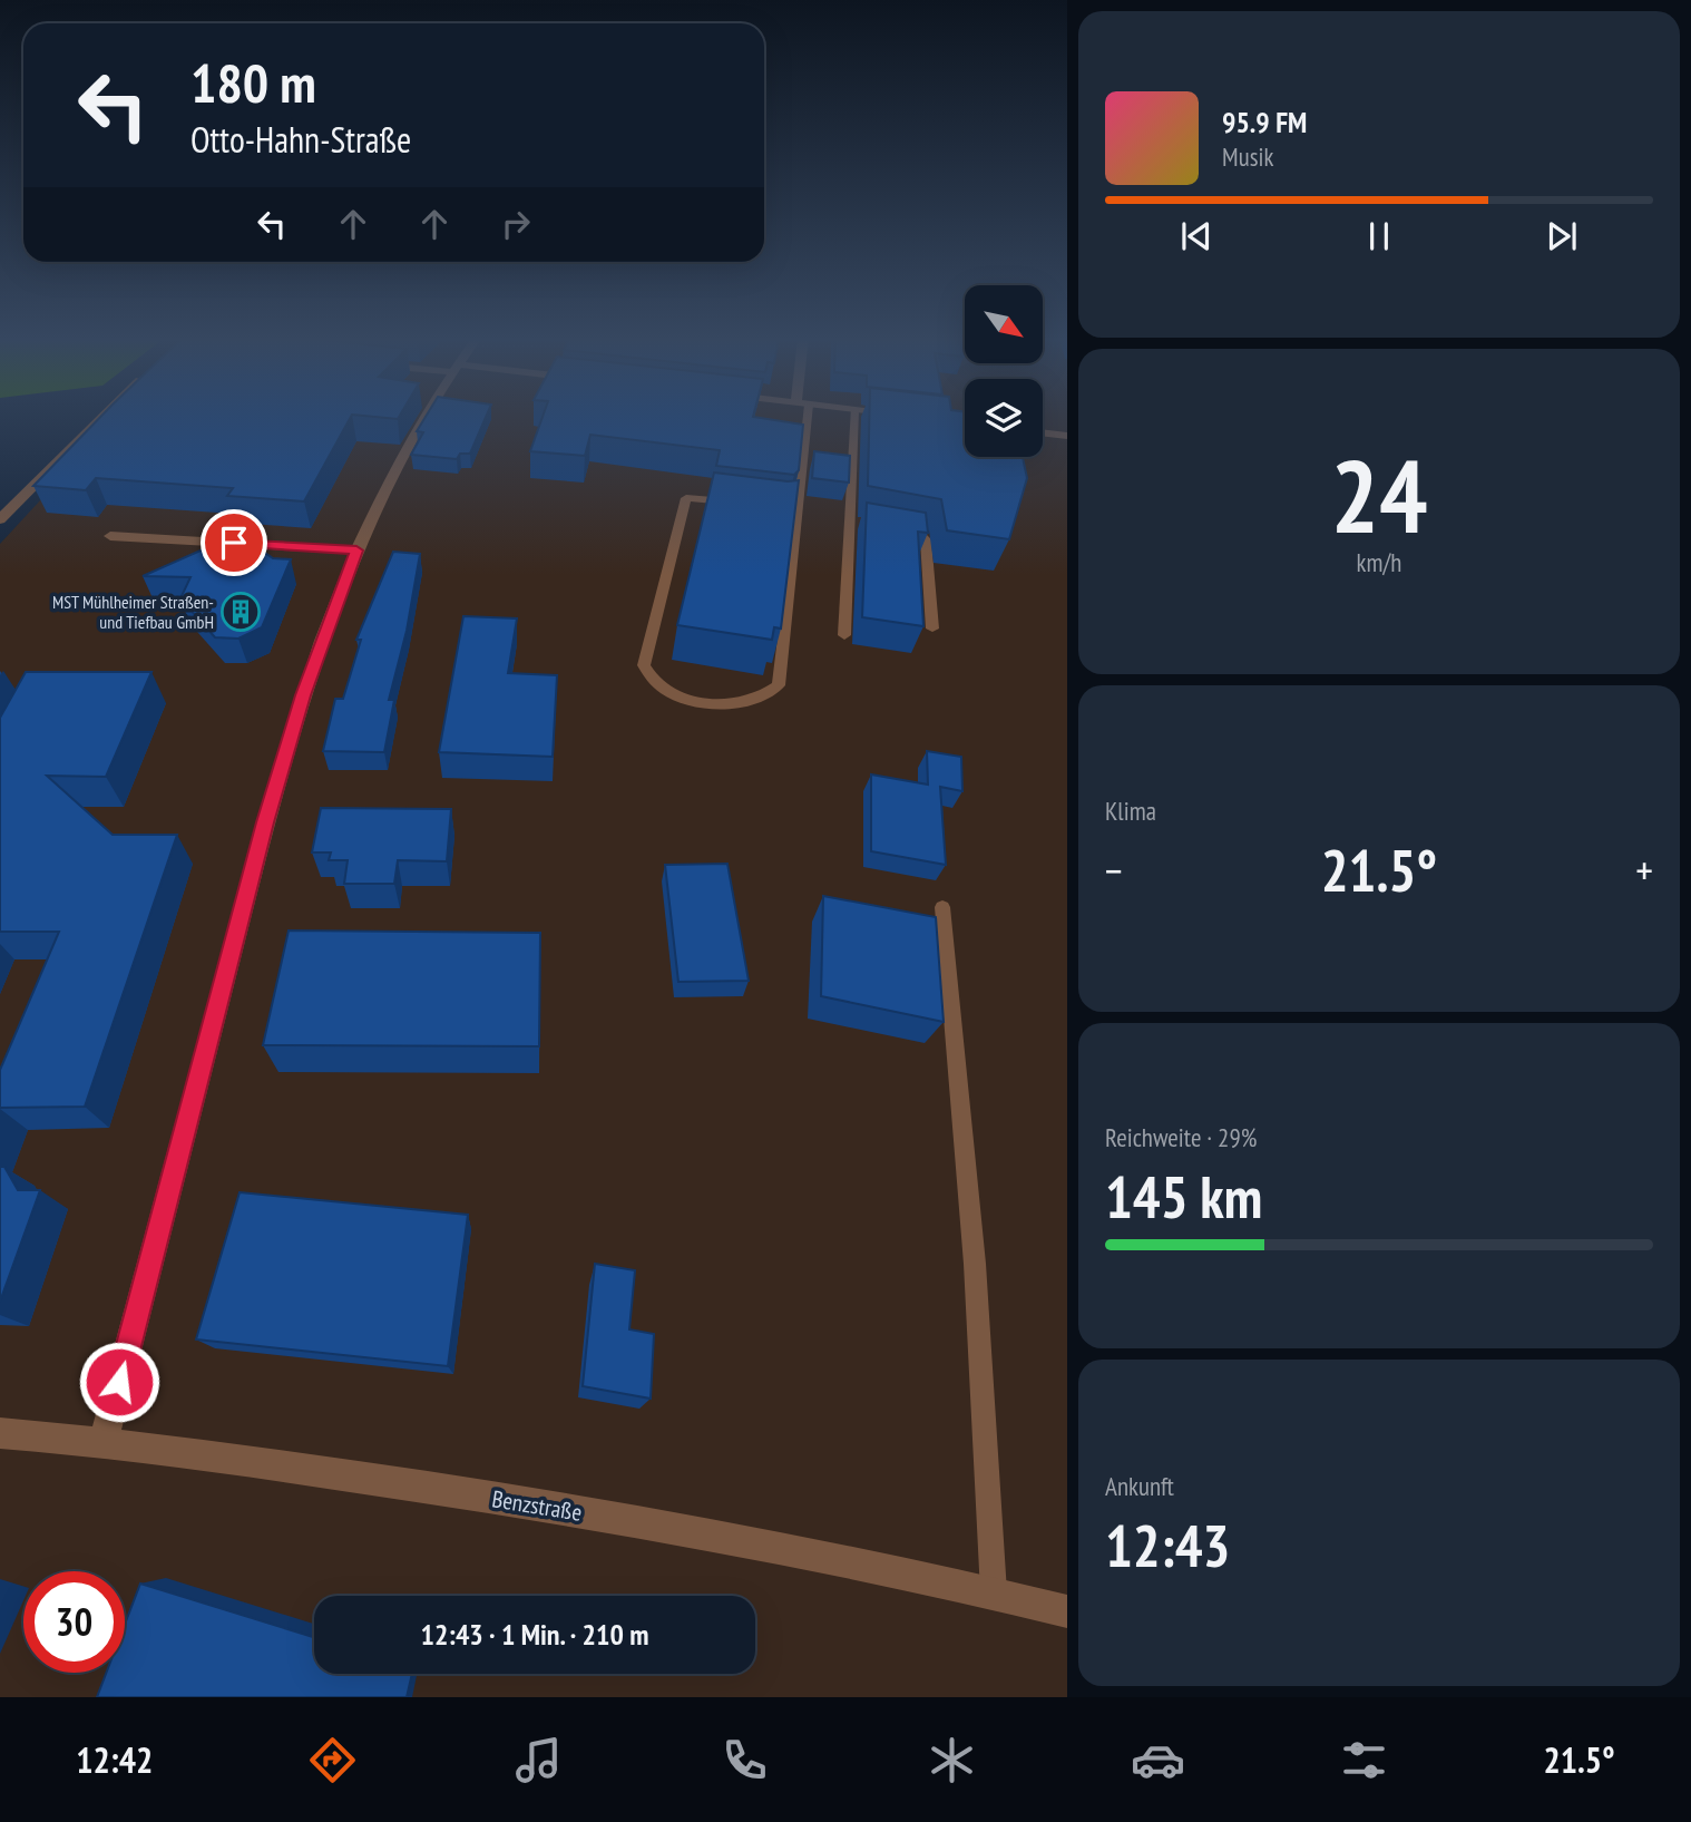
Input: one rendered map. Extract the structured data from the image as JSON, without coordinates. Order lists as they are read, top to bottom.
{
  "streets": {
    "street": ["Benzstraße"]
  },
  "places": {
    "building": ["MST Mühlheimer Straßen- und Tiefbau GmbH"]
  },
  "north": "bottom right",
  "page": {
    "turn": ["180 m", "Otto-Hahn-Straße"],
    "song": ["95.9 FM", "Musik"],
    "tile": [
      ["24", "km/h"],
      "Klima",
      ["Reichweite · 29%", "145 km"],
      ["Ankunft", "12:43"]
    ],
    "heat": ["−", "21.5°", "+"],
    "limit": "30",
    "trip": "12:43 · 1 Min. · 210 m",
    "tabs": ["12:42", "21.5°"]
  }
}
